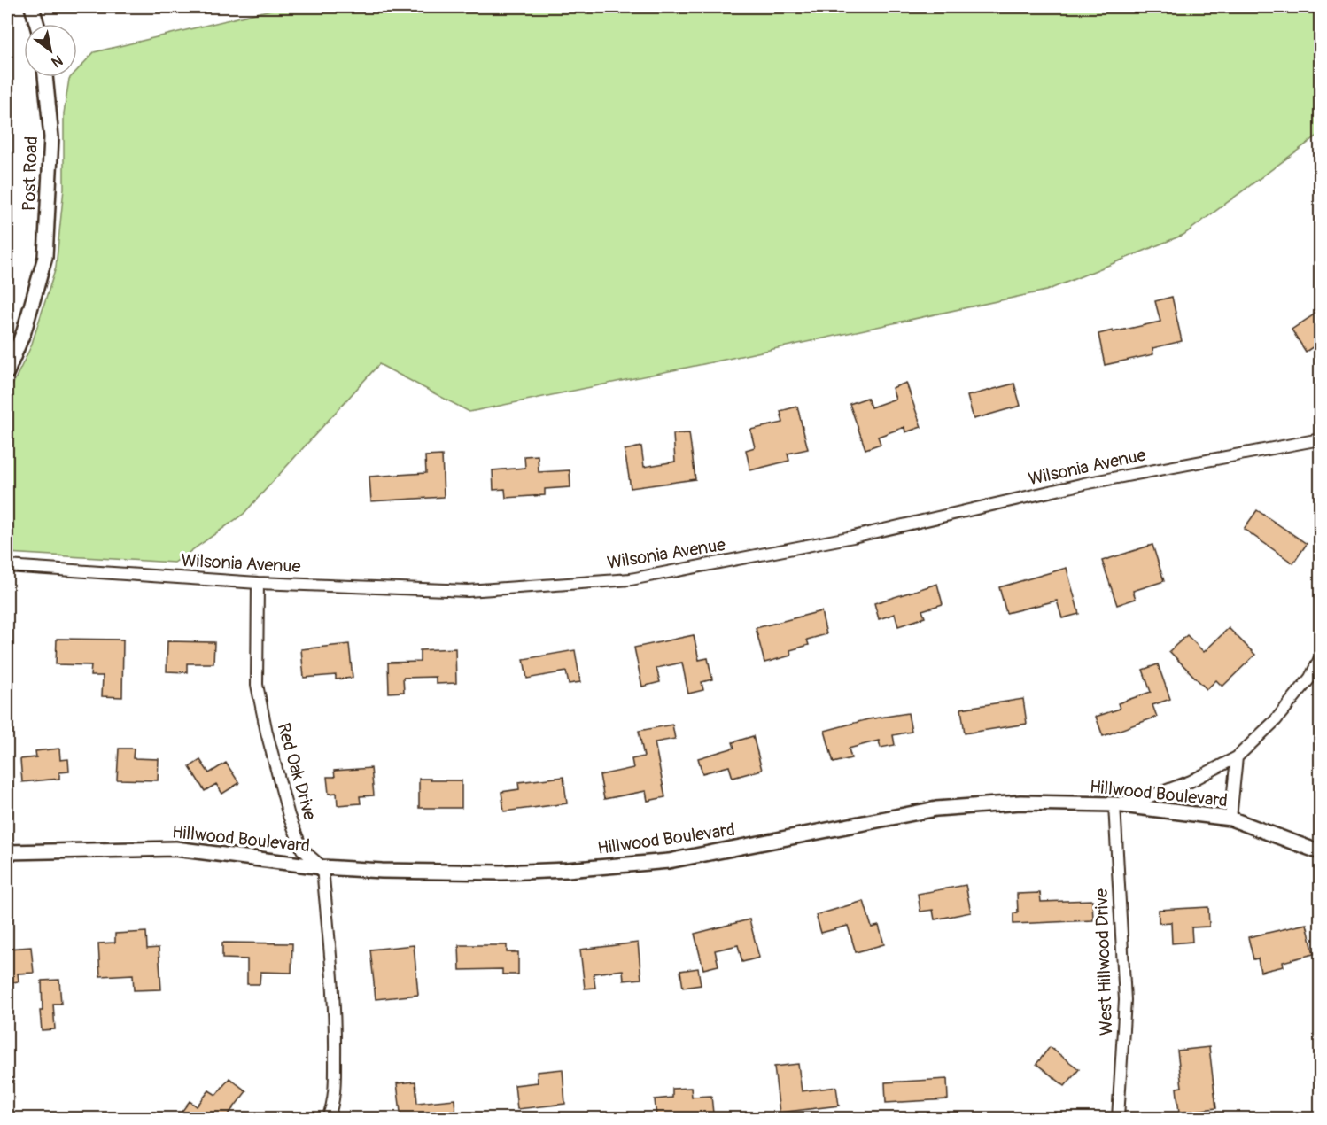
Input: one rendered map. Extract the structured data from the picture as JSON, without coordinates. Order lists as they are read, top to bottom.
{
  "streets": {
    "street": [
      "Post Road",
      "Wilsonia Avenue",
      "Red Oak Drive",
      "Hillwood Boulevard",
      "West Hillwood Drive"
    ]
  },
  "crossings": [
    ["Wilsonia Avenue", "Red Oak Drive"],
    ["Red Oak Drive", "Hillwood Boulevard"],
    ["Hillwood Boulevard", "West Hillwood Drive"]
  ],
  "north": "bottom right"
}
